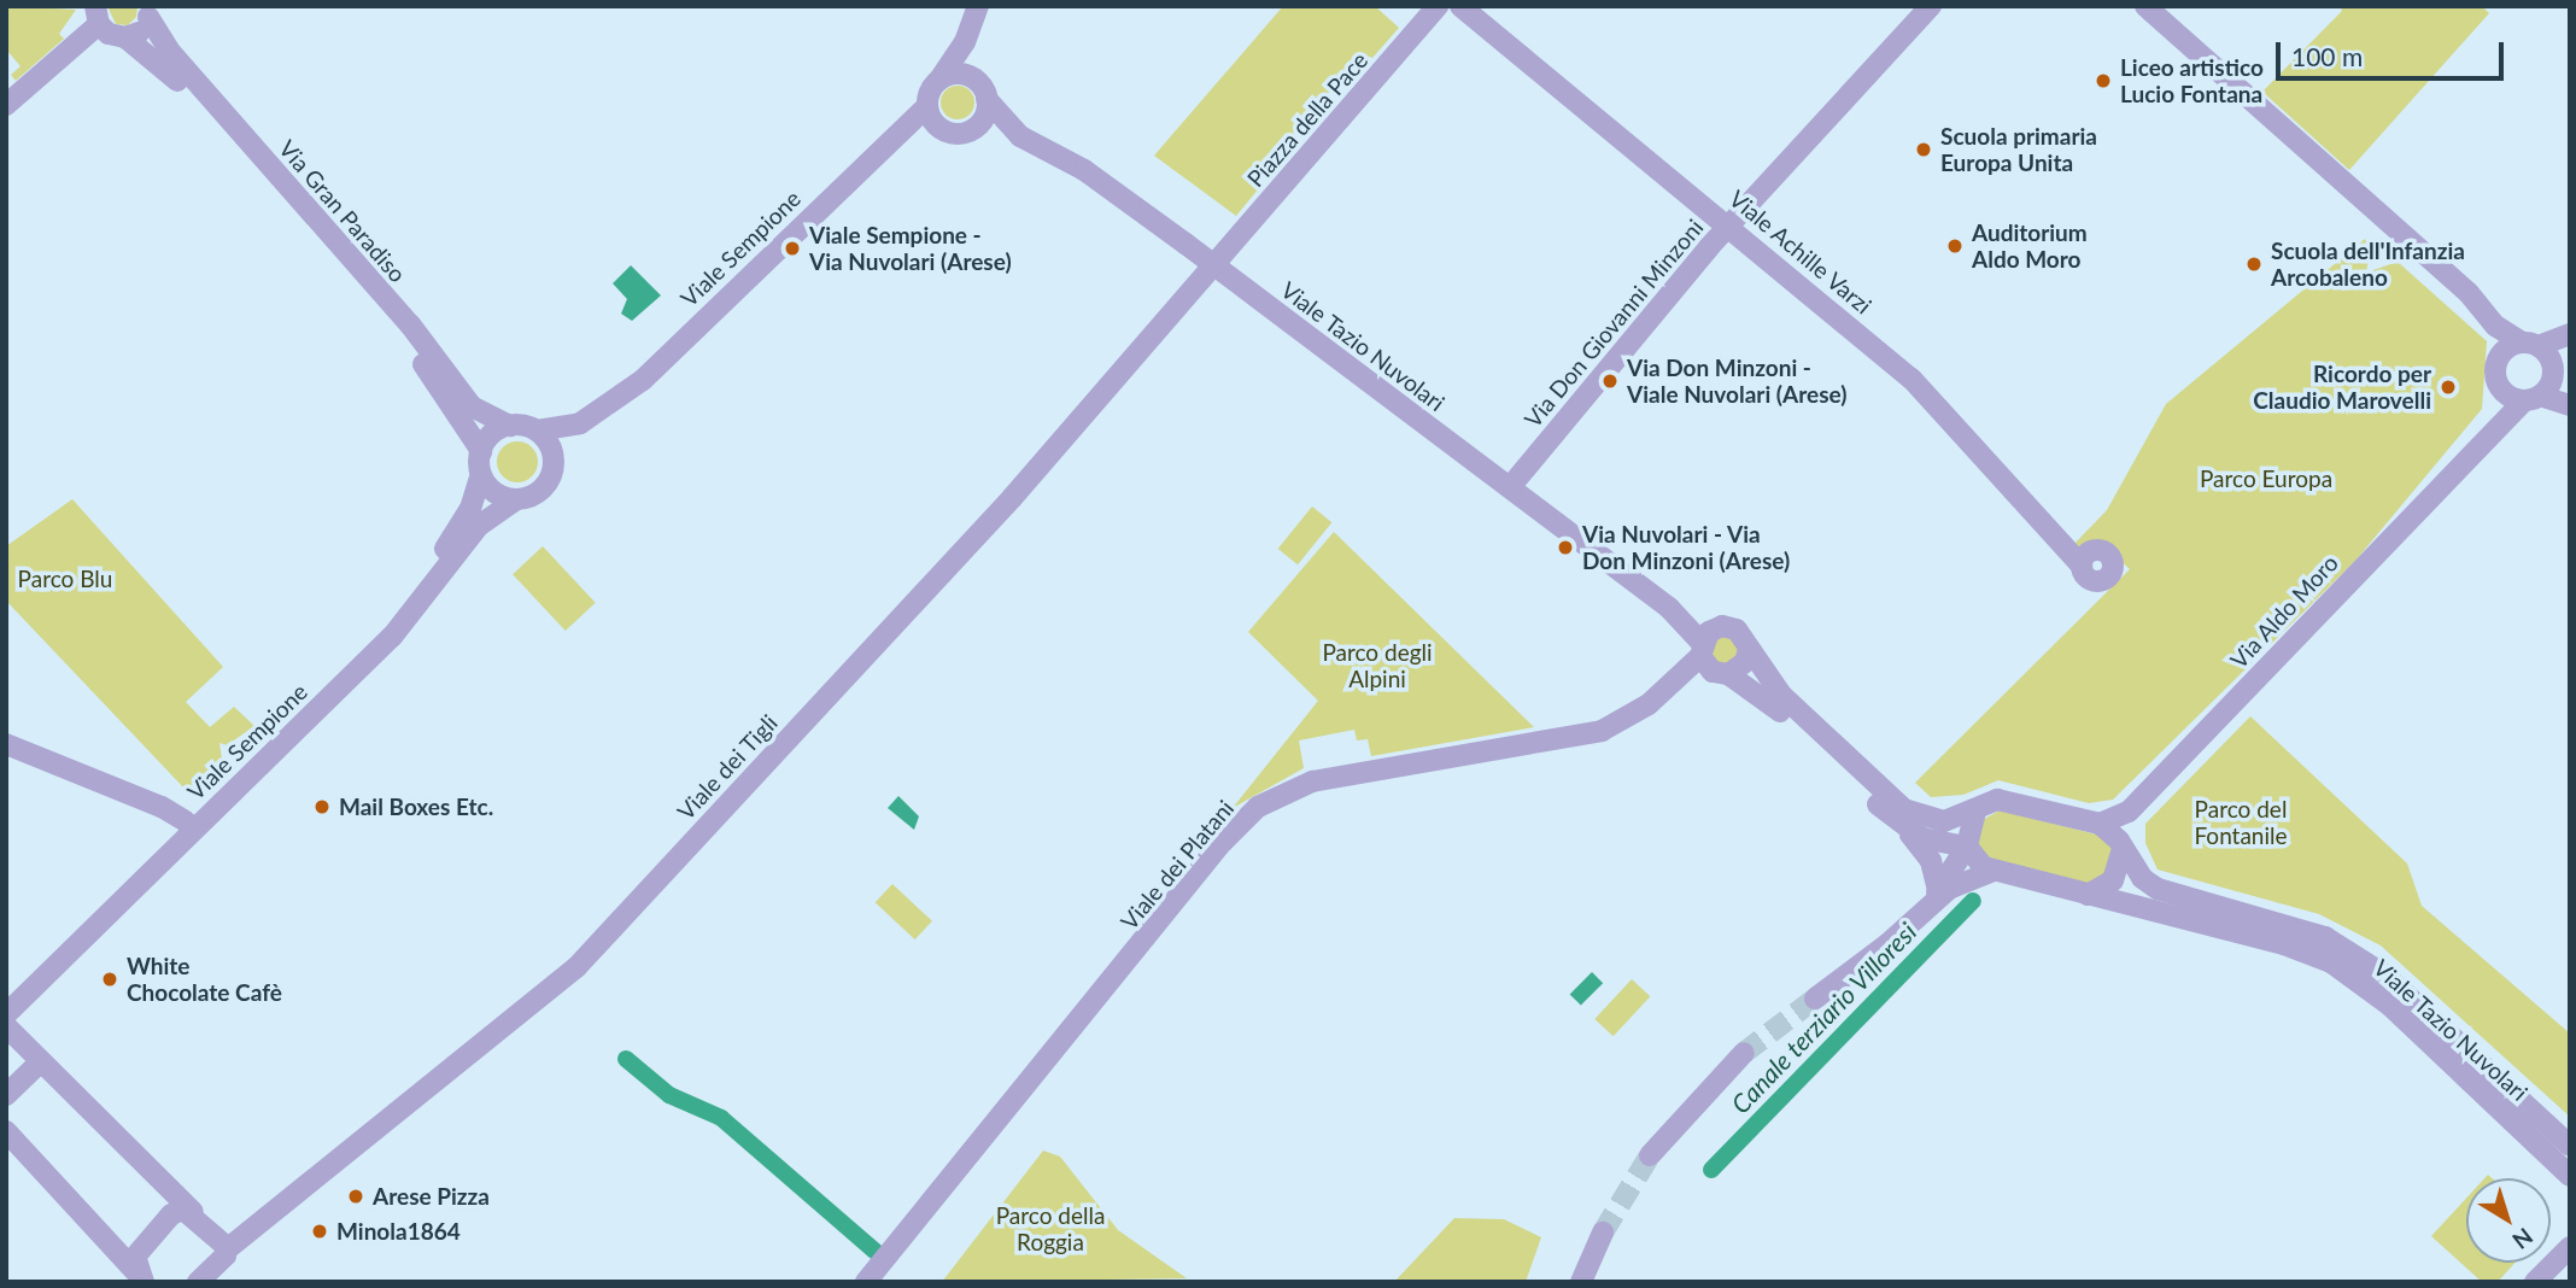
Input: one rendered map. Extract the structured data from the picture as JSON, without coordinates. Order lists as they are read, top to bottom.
{
  "streets": {
    "street": [
      "Piazza della Pace",
      "Via Gran Paradiso",
      "Viale Sempione",
      "Viale Achille Varzi",
      "Via Don Giovanni Minzoni",
      "Viale Tazio Nuvolari",
      "Via Aldo Moro",
      "Viale dei Tigli",
      "Viale dei Platani"
    ]
  },
  "crossings": [
    ["Piazza della Pace", "Viale Tazio Nuvolari"],
    ["Piazza della Pace", "Viale dei Tigli"],
    ["Via Gran Paradiso", "Viale Sempione"],
    ["Viale Sempione", "Viale Tazio Nuvolari"],
    ["Viale Achille Varzi", "Via Don Giovanni Minzoni"],
    ["Via Don Giovanni Minzoni", "Viale Tazio Nuvolari"],
    ["Viale Tazio Nuvolari", "Via Aldo Moro"],
    ["Viale Tazio Nuvolari", "Viale dei Tigli"],
    ["Viale Tazio Nuvolari", "Viale dei Platani"]
  ],
  "water": ["Canale terziario Villoresi"],
  "parks": [
    "Parco Europa",
    "Parco Blu",
    "Parco degli Alpini",
    "Parco del Fontanile",
    "Parco della Roggia"
  ],
  "places": [
    "Liceo artistico Lucio Fontana",
    "Scuola primaria Europa Unita",
    "Auditorium Aldo Moro",
    "Viale Sempione - Via Nuvolari (Arese)",
    "Scuola dell'Infanzia Arcobaleno",
    "Via Don Minzoni - Viale Nuvolari (Arese)",
    "Ricordo per Claudio Marovelli",
    "Via Nuvolari - Via Don Minzoni (Arese)",
    "Mail Boxes Etc.",
    "White Chocolate Cafè",
    "Arese Pizza",
    "Minola1864"
  ],
  "scale_bar": "100 m",
  "north": "bottom right"
}
